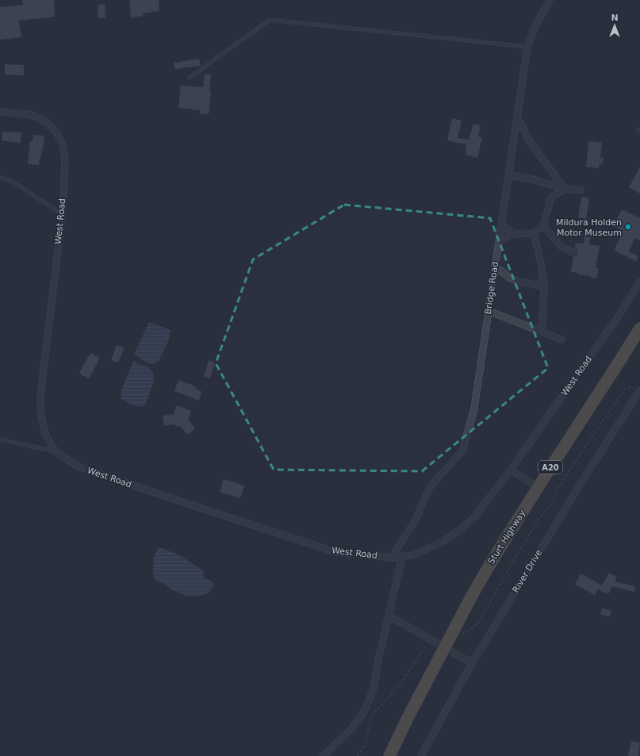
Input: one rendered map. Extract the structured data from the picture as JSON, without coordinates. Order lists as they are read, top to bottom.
{
  "streets": {
    "highway": ["A20", "Sturt Highway"],
    "street": ["West Road", "Bridge Road", "River Drive"]
  },
  "crossings": [
    ["West Road", "Bridge Road"]
  ],
  "places": ["Mildura Holden Motor Museum"],
  "north": "top"
}
